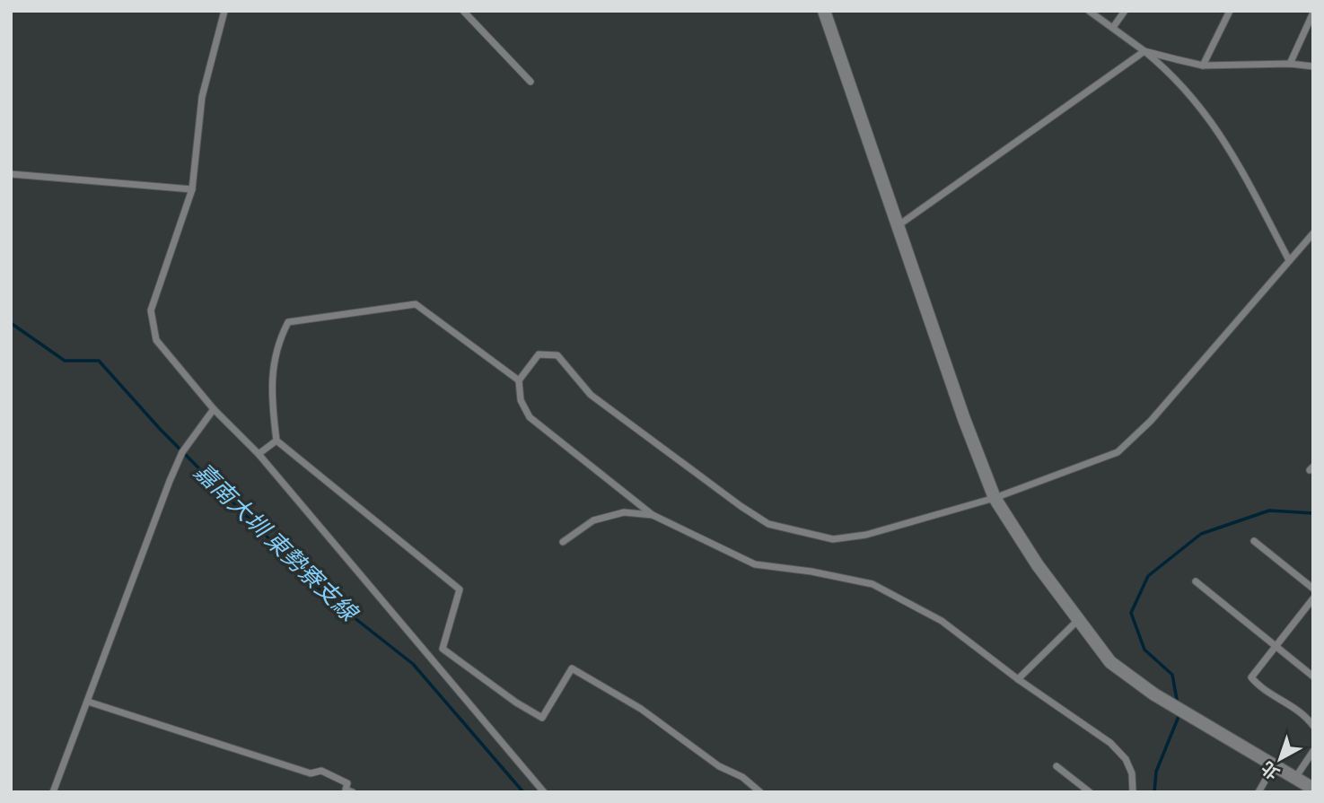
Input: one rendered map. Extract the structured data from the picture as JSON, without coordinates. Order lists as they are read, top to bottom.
{
  "water": ["嘉南大圳 東勢寮支線"],
  "north": "bottom left"
}
